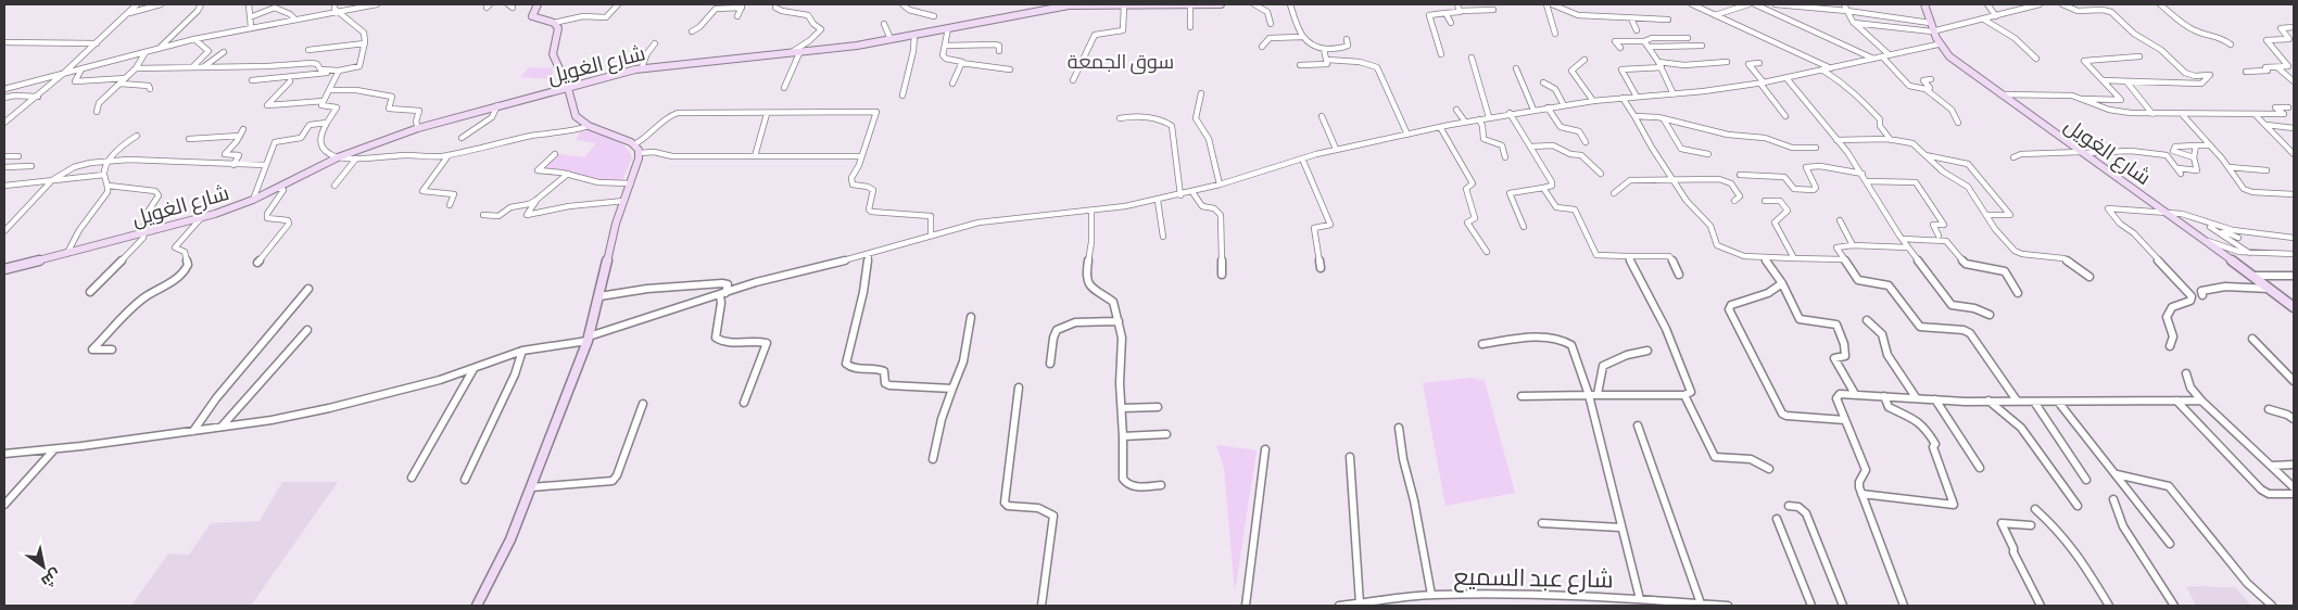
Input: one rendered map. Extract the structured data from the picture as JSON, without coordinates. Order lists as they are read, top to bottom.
{
  "streets": {
    "street": ["شارع الغويل", "شارع عبد السميع"]
  },
  "districts": ["سوق الجمعة"],
  "north": "bottom right"
}
